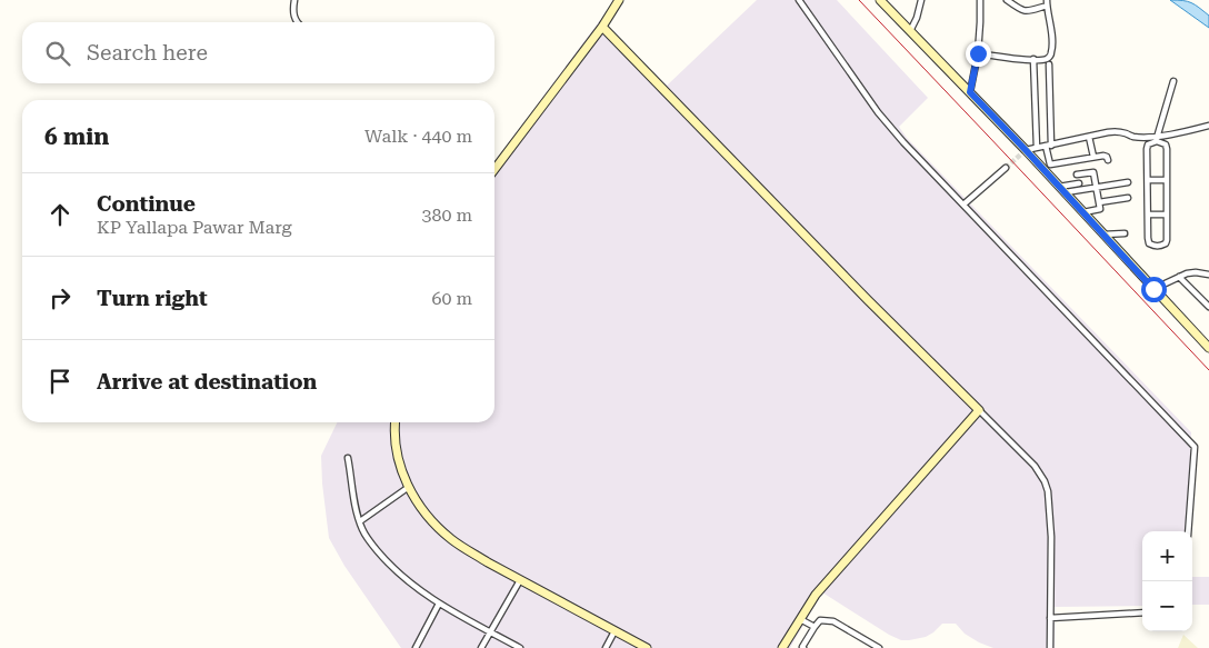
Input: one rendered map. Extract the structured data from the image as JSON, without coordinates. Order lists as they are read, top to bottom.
{
  "page": {
    "search": "Search here",
    "heading": ["6 min", "Walk · 440 m"],
    "list": [
      ["Continue", "KP Yallapa Pawar Marg", "380 m"],
      ["Turn right", "60 m"],
      "Arrive at destination"
    ],
    "map_buttons": ["+", "−"]
  }
}
